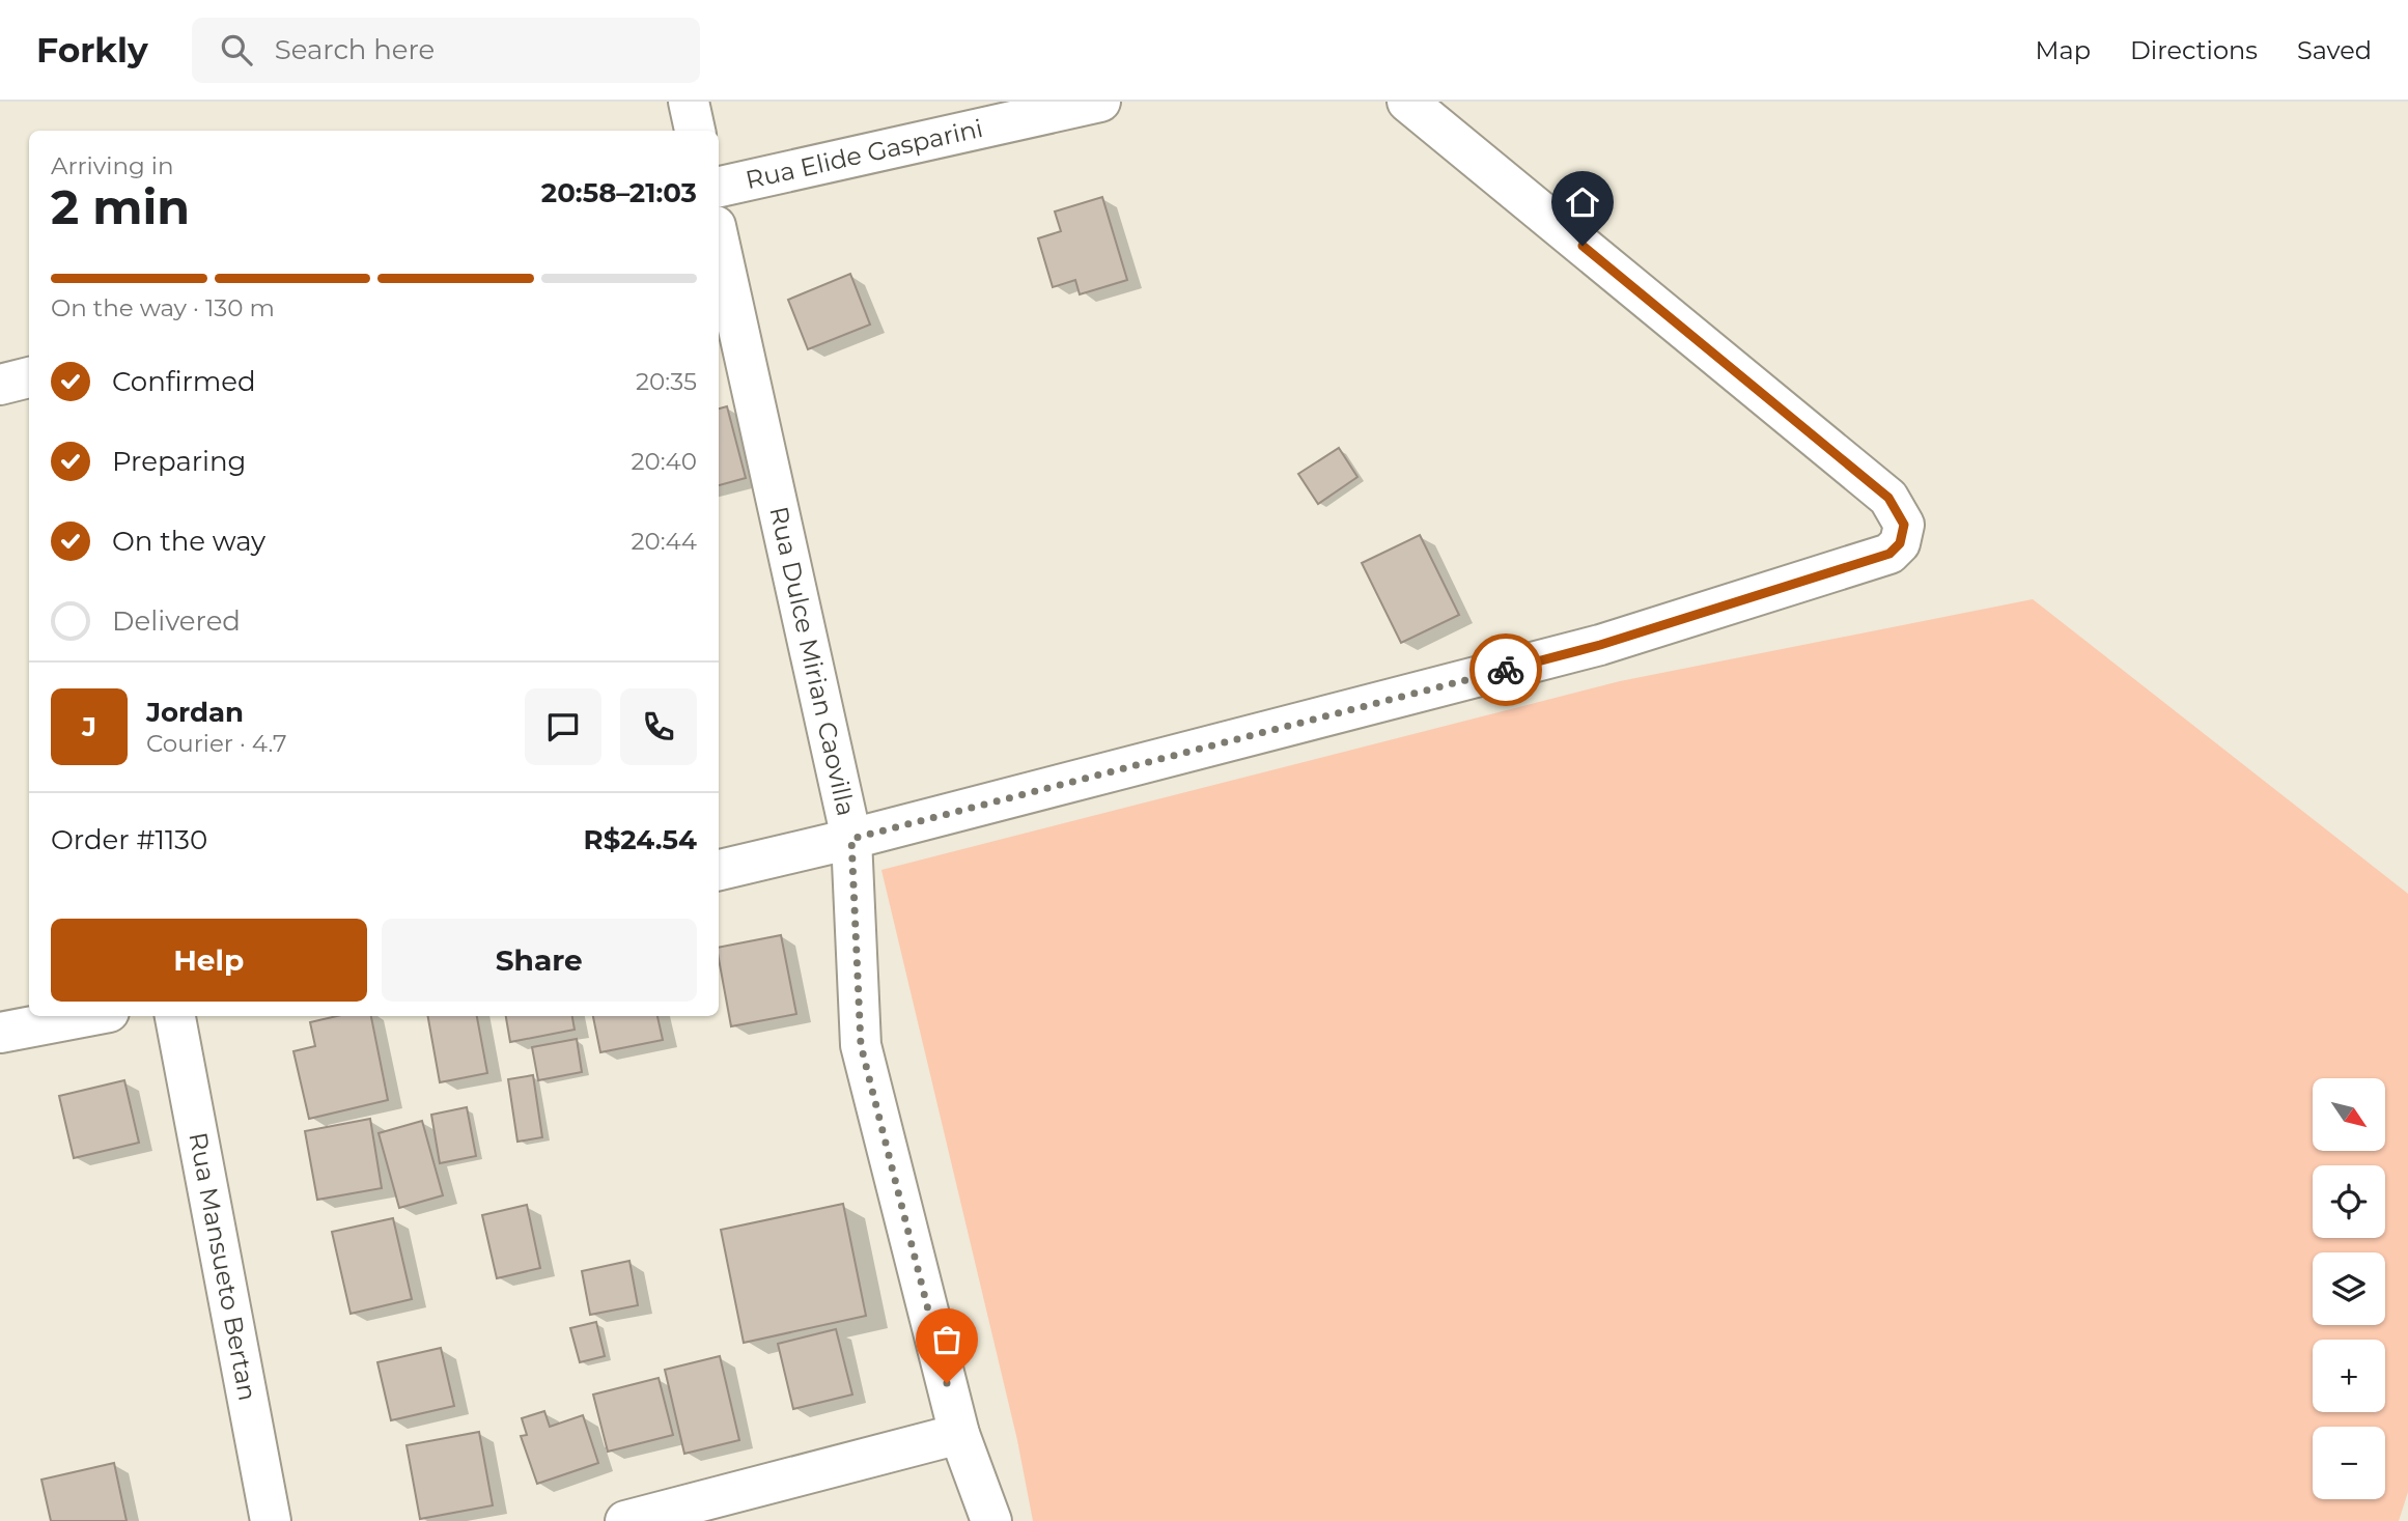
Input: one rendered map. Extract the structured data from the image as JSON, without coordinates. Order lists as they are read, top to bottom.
{
  "streets": {
    "street": ["Rua Elide Gasparini", "Rua Dulce Mirian Caovilla", "Rua Mansueto Bertan"]
  },
  "north": "bottom right",
  "page": {
    "header": "Forkly",
    "search": "Search here",
    "nav": ["Map", "Directions", "Saved"],
    "heading": ["2 min", "Arriving in", "20:58–21:03"],
    "panel": [
      "Jordan",
      "Courier · 4.7",
      "Order #1130",
      "R$24.54"
    ],
    "bar": "On the way · 130 m",
    "list": [
      ["Confirmed", "20:35"],
      ["Preparing", "20:40"],
      ["On the way", "20:44"],
      "Delivered"
    ],
    "round": "J",
    "buttons": ["Help", "Share"],
    "map_buttons": ["+", "−"]
  }
}
